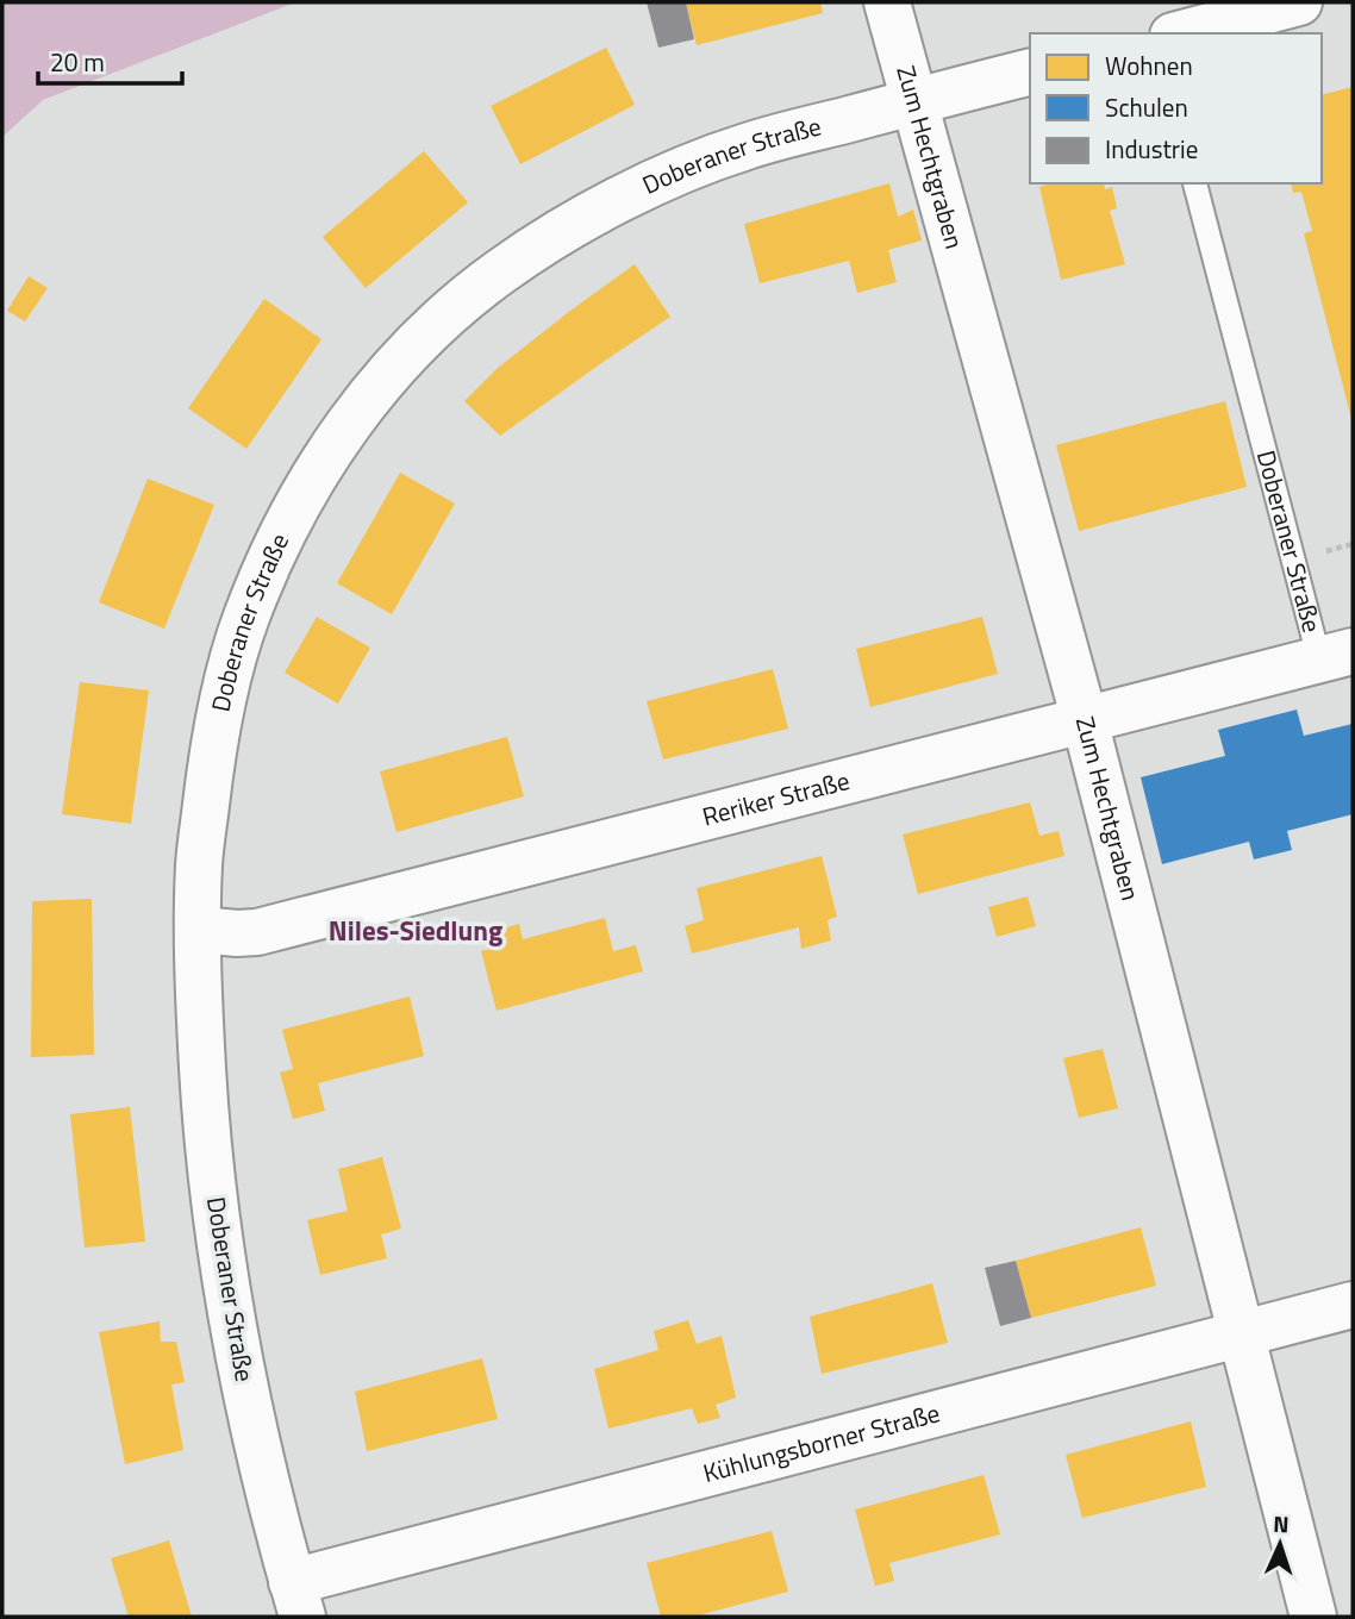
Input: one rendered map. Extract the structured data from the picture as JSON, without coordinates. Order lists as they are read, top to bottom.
{
  "streets": {
    "street": [
      "Zum Hechtgraben",
      "Doberaner Straße",
      "Reriker Straße",
      "Kühlungsborner Straße"
    ]
  },
  "crossings": [
    ["Zum Hechtgraben", "Doberaner Straße"],
    ["Zum Hechtgraben", "Reriker Straße"],
    ["Zum Hechtgraben", "Kühlungsborner Straße"],
    ["Doberaner Straße", "Reriker Straße"],
    ["Doberaner Straße", "Kühlungsborner Straße"]
  ],
  "districts": ["Niles-Siedlung"],
  "legend": ["Wohnen", "Schulen", "Industrie"],
  "scale_bar": "20 m",
  "north": "top"
}
